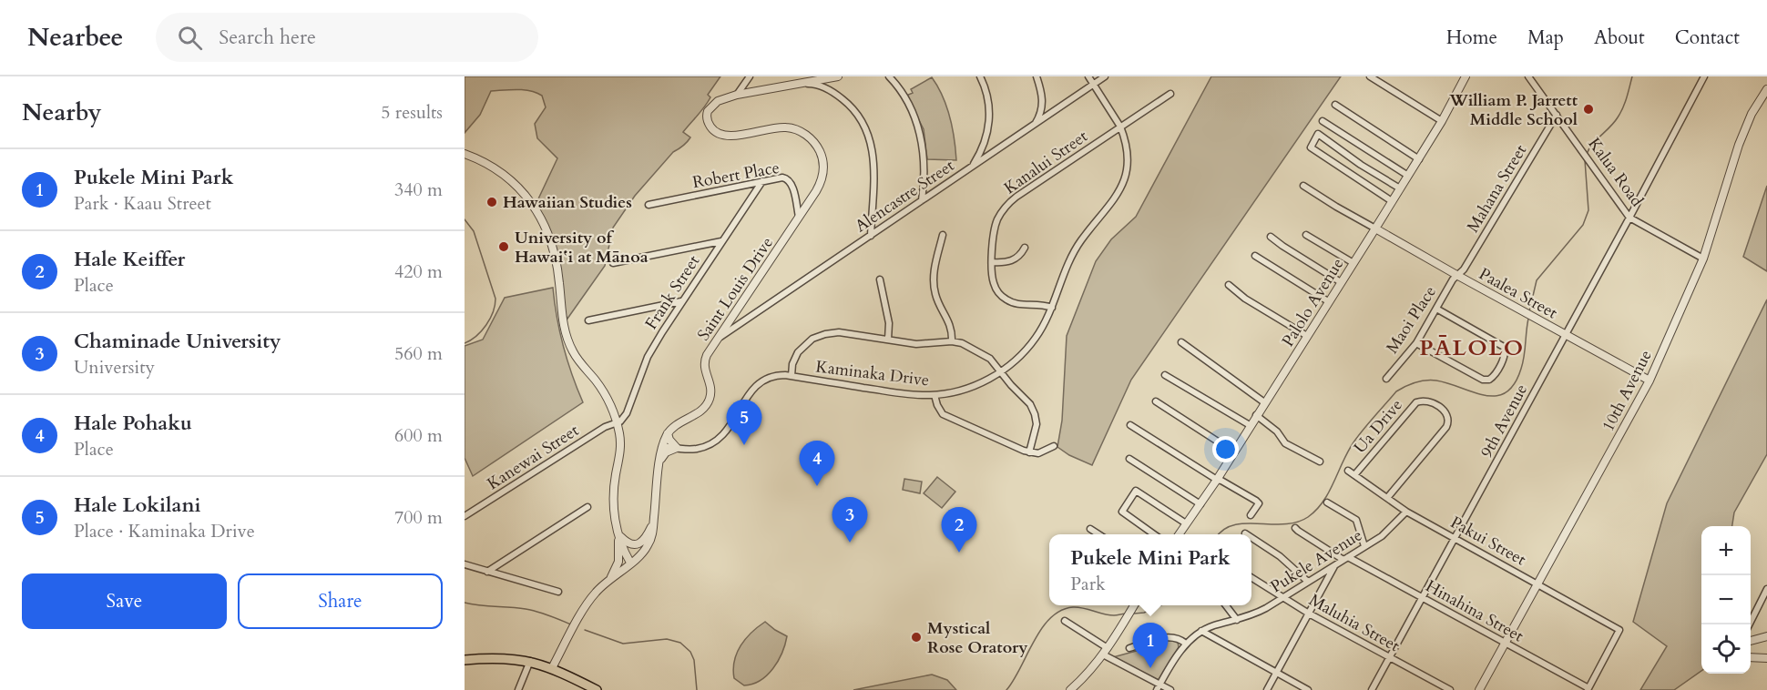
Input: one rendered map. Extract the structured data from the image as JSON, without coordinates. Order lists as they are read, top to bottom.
{
  "streets": {
    "street": [
      "Kanalui Street",
      "Kalua Road",
      "Robert Place",
      "Mahana Street",
      "Alencastre Street",
      "Saint Louis Drive",
      "Frank Street",
      "Paalea Street",
      "Palolo Avenue",
      "Maoi Place",
      "Kaminaka Drive",
      "10th Avenue",
      "9th Avenue",
      "Ua Drive",
      "Kanewai Street",
      "Pakui Street",
      "Pukele Avenue",
      "Hinahina Street",
      "Maluhia Street"
    ]
  },
  "crossings": [
    ["Kanalui Street", "Kaminaka Drive"],
    ["Kalua Road", "Mahana Street"],
    ["Kalua Road", "10th Avenue"],
    ["Kalua Road", "9th Avenue"],
    ["Robert Place", "Saint Louis Drive"],
    ["Robert Place", "Frank Street"],
    ["Mahana Street", "Paalea Street"],
    ["Mahana Street", "Maoi Place"],
    ["Alencastre Street", "Saint Louis Drive"],
    ["Alencastre Street", "Kaminaka Drive"],
    ["Saint Louis Drive", "Kaminaka Drive"],
    ["Frank Street", "Kanewai Street"],
    ["Paalea Street", "Palolo Avenue"],
    ["Paalea Street", "Maoi Place"],
    ["Paalea Street", "10th Avenue"],
    ["Paalea Street", "9th Avenue"],
    ["10th Avenue", "Pakui Street"],
    ["10th Avenue", "Hinahina Street"],
    ["9th Avenue", "Pakui Street"],
    ["9th Avenue", "Hinahina Street"],
    ["9th Avenue", "Maluhia Street"],
    ["Ua Drive", "Pakui Street"],
    ["Pakui Street", "Pukele Avenue"],
    ["Pakui Street", "Hinahina Street"],
    ["Pukele Avenue", "Hinahina Street"],
    ["Pukele Avenue", "Maluhia Street"]
  ],
  "districts": ["PĀLOLO"],
  "places": [
    "William P. Jarrett Middle School",
    "Hawaiian Studies",
    "University of Hawaiʻi at Mānoa",
    "Mystical Rose Oratory"
  ],
  "page": {
    "header": "Nearbee",
    "search": "Search here",
    "nav": [
      "Home",
      "Map",
      "About",
      "Contact"
    ],
    "heading": ["Nearby", "5 results"],
    "list": [
      {
        "mark": "1",
        "name": "Pukele Mini Park",
        "note": "Park · Kaau Street",
        "value": "340 m"
      },
      {
        "mark": "2",
        "name": "Hale Keiffer",
        "note": "Place",
        "value": "420 m"
      },
      {
        "mark": "3",
        "name": "Chaminade University",
        "note": "University",
        "value": "560 m"
      },
      {
        "mark": "4",
        "name": "Hale Pohaku",
        "note": "Place",
        "value": "600 m"
      },
      {
        "mark": "5",
        "name": "Hale Lokilani",
        "note": "Place · Kaminaka Drive",
        "value": "700 m"
      }
    ],
    "pins": [
      "5",
      "4",
      "3",
      "2",
      "1"
    ],
    "map_buttons": ["+", "−"],
    "popup": ["Pukele Mini Park", "Park"],
    "buttons": ["Save", "Share"]
  }
}
